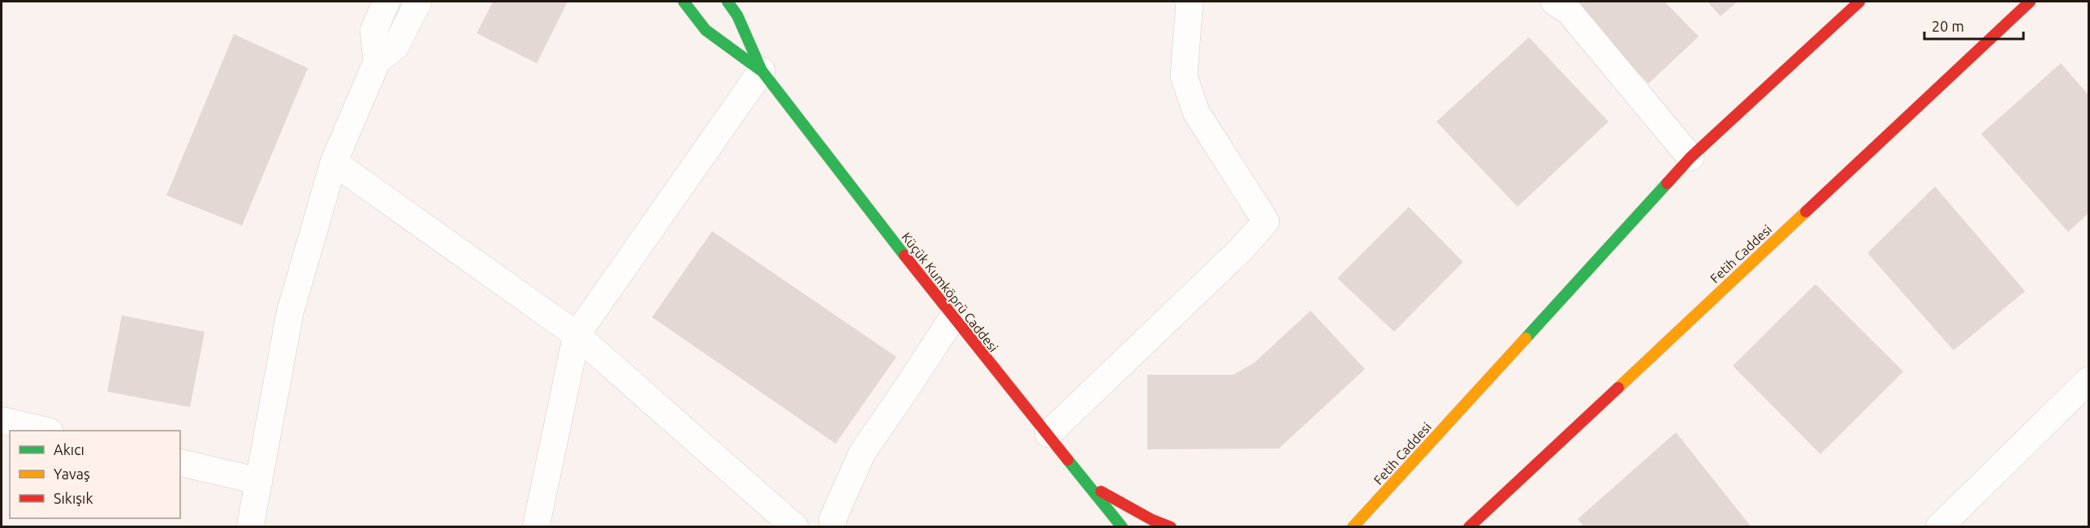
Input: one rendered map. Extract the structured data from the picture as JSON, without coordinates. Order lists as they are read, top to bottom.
{
  "streets": {
    "main road": ["Fetih Caddesi", "Küçük Kumköprü Caddesi"]
  },
  "legend": ["Akıcı", "Yavaş", "Sıkışık"],
  "scale_bar": "20 m"
}
